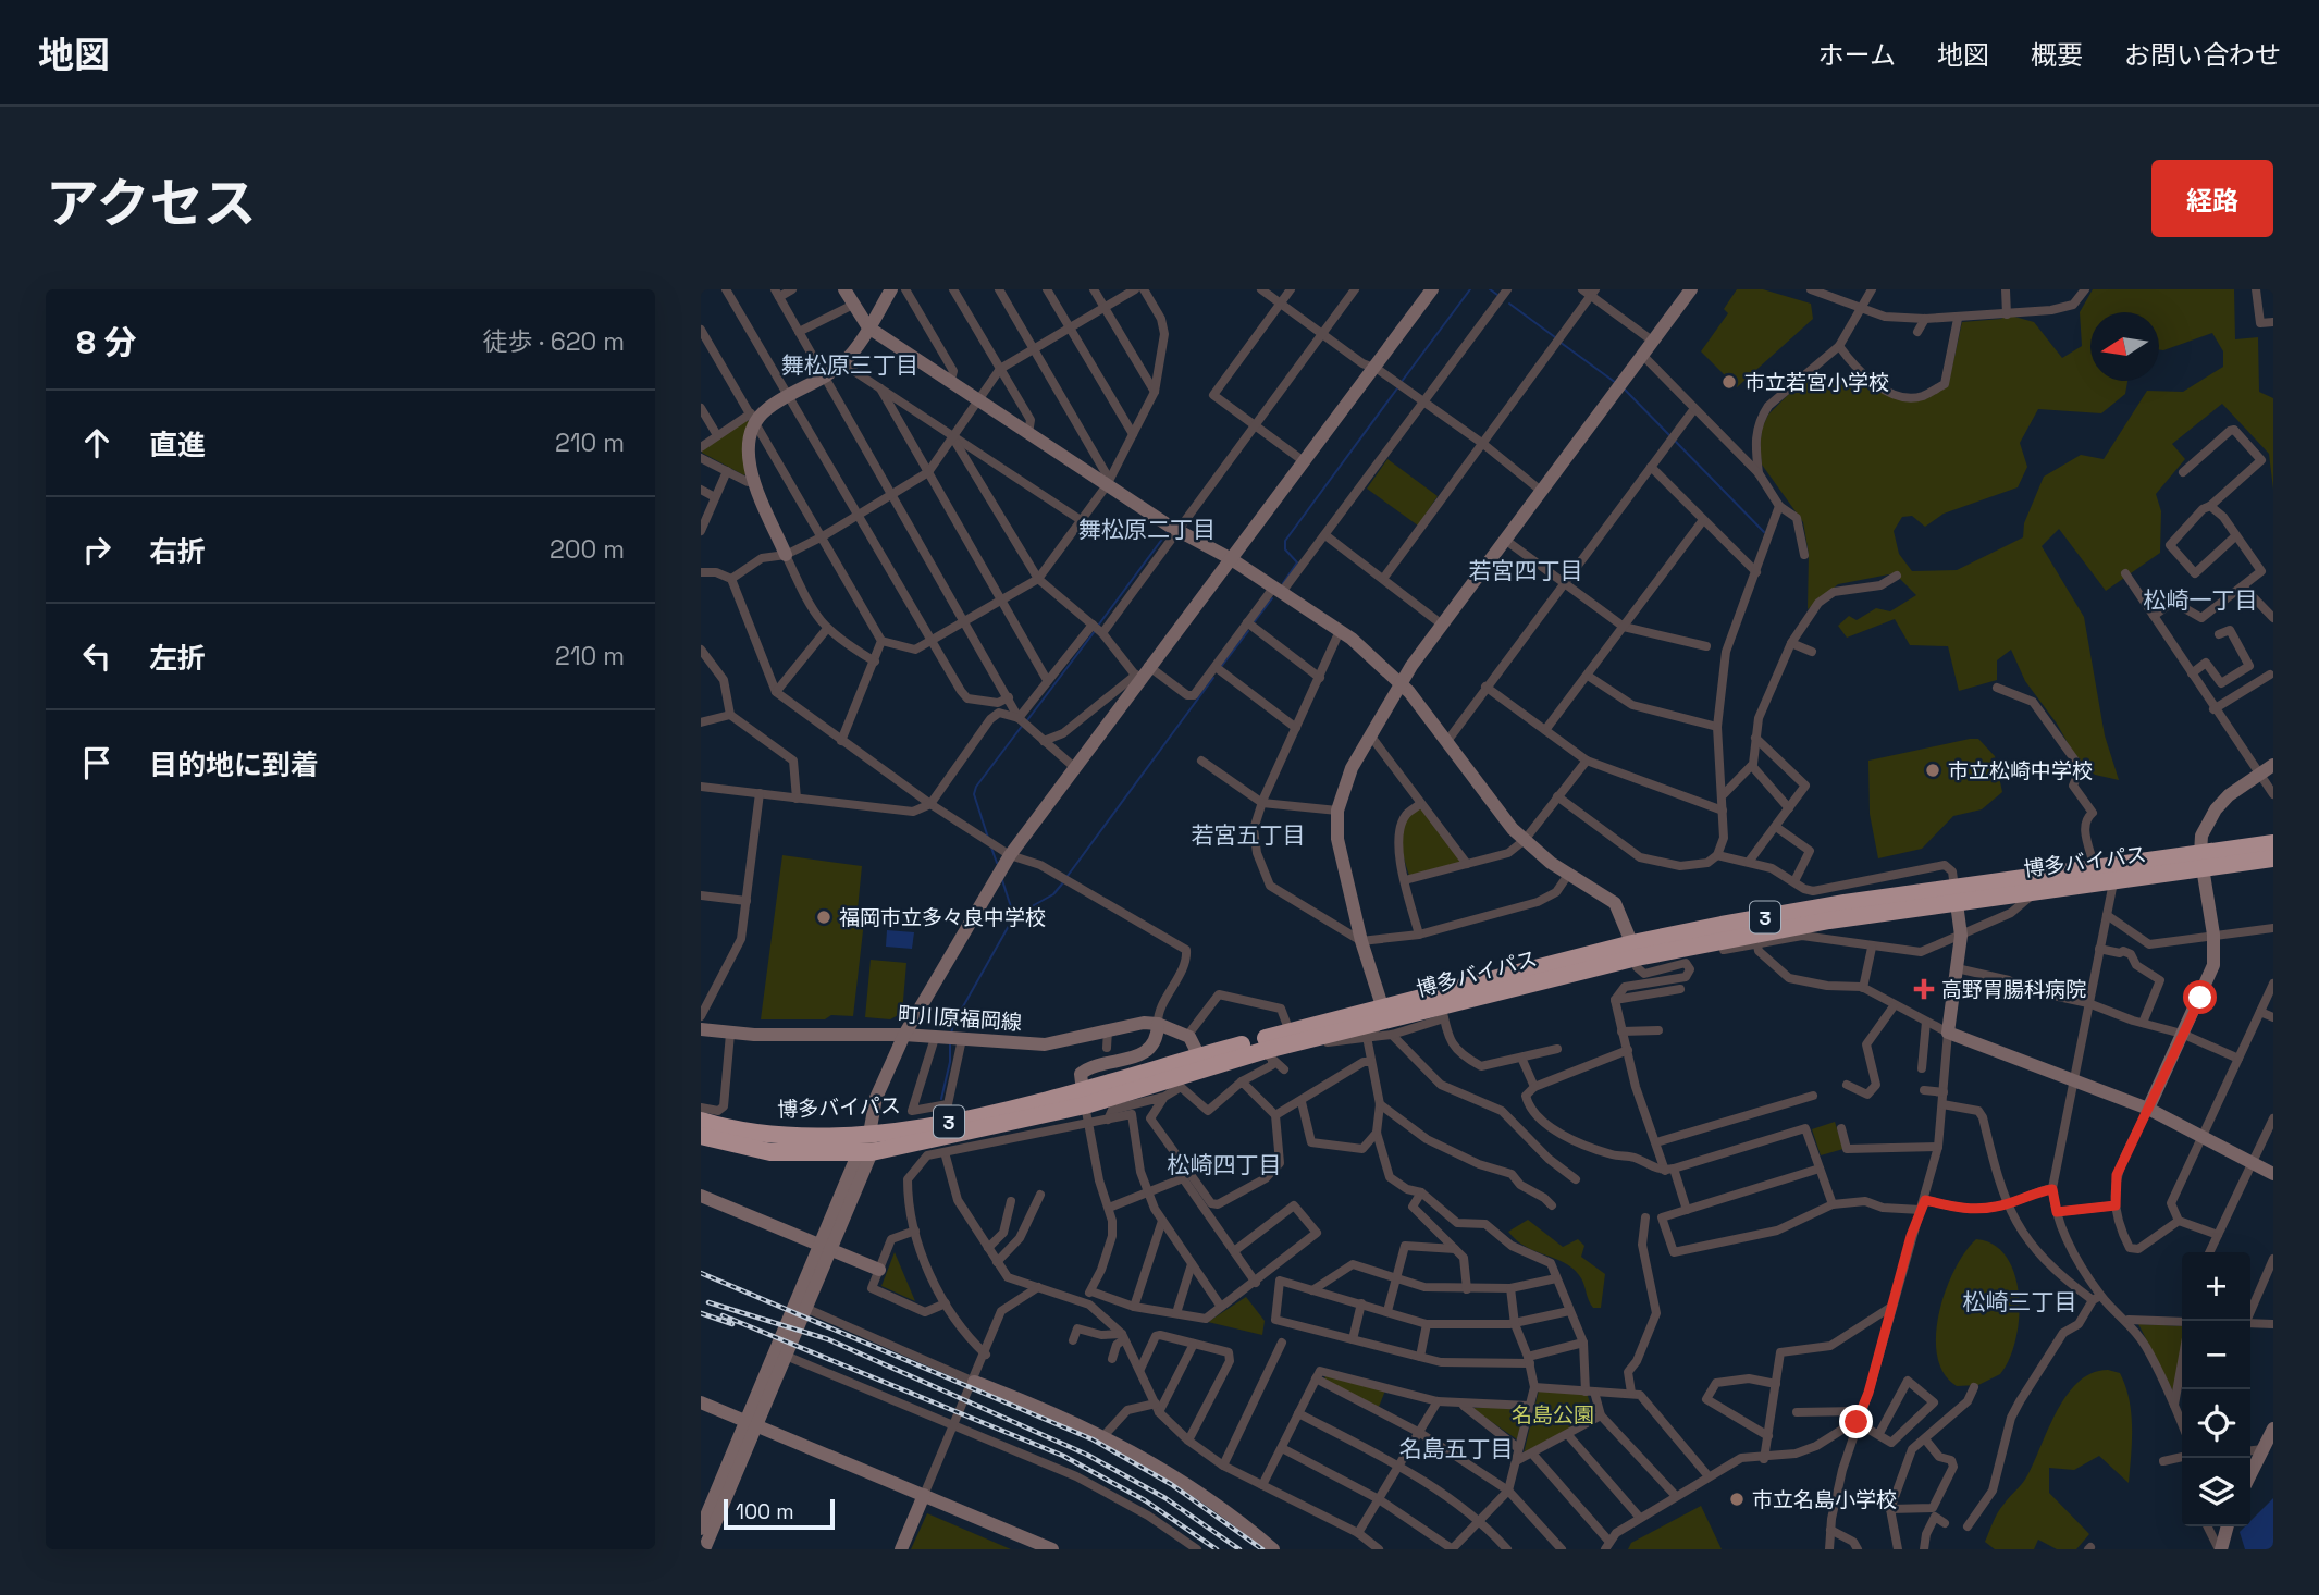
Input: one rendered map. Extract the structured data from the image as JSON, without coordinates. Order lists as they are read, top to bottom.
{
  "streets": {
    "highway": ["博多バイパス", "3"],
    "street": ["町川原福岡線"]
  },
  "districts": [
    "舞松原三丁目",
    "舞松原二丁目",
    "若宮四丁目",
    "松崎一丁目",
    "若宮五丁目",
    "松崎四丁目",
    "松崎三丁目",
    "名島五丁目"
  ],
  "parks": ["名島公園"],
  "places": {
    "other": [
      "市立若宮小学校",
      "市立松崎中学校",
      "福岡市立多々良中学校",
      "市立名島小学校"
    ],
    "health": ["高野胃腸科病院"]
  },
  "scale_bar": "100 m",
  "north": "left",
  "page": {
    "header": "地図",
    "nav": [
      "ホーム",
      "地図",
      "概要",
      "お問い合わせ"
    ],
    "title": "アクセス",
    "buttons": "経路",
    "heading": ["8 分", "徒歩 · 620 m"],
    "list": [
      ["直進", "210 m"],
      ["右折", "200 m"],
      ["左折", "210 m"],
      "目的地に到着"
    ],
    "map_buttons": ["+", "−"],
    "scale": "100 m"
  }
}
